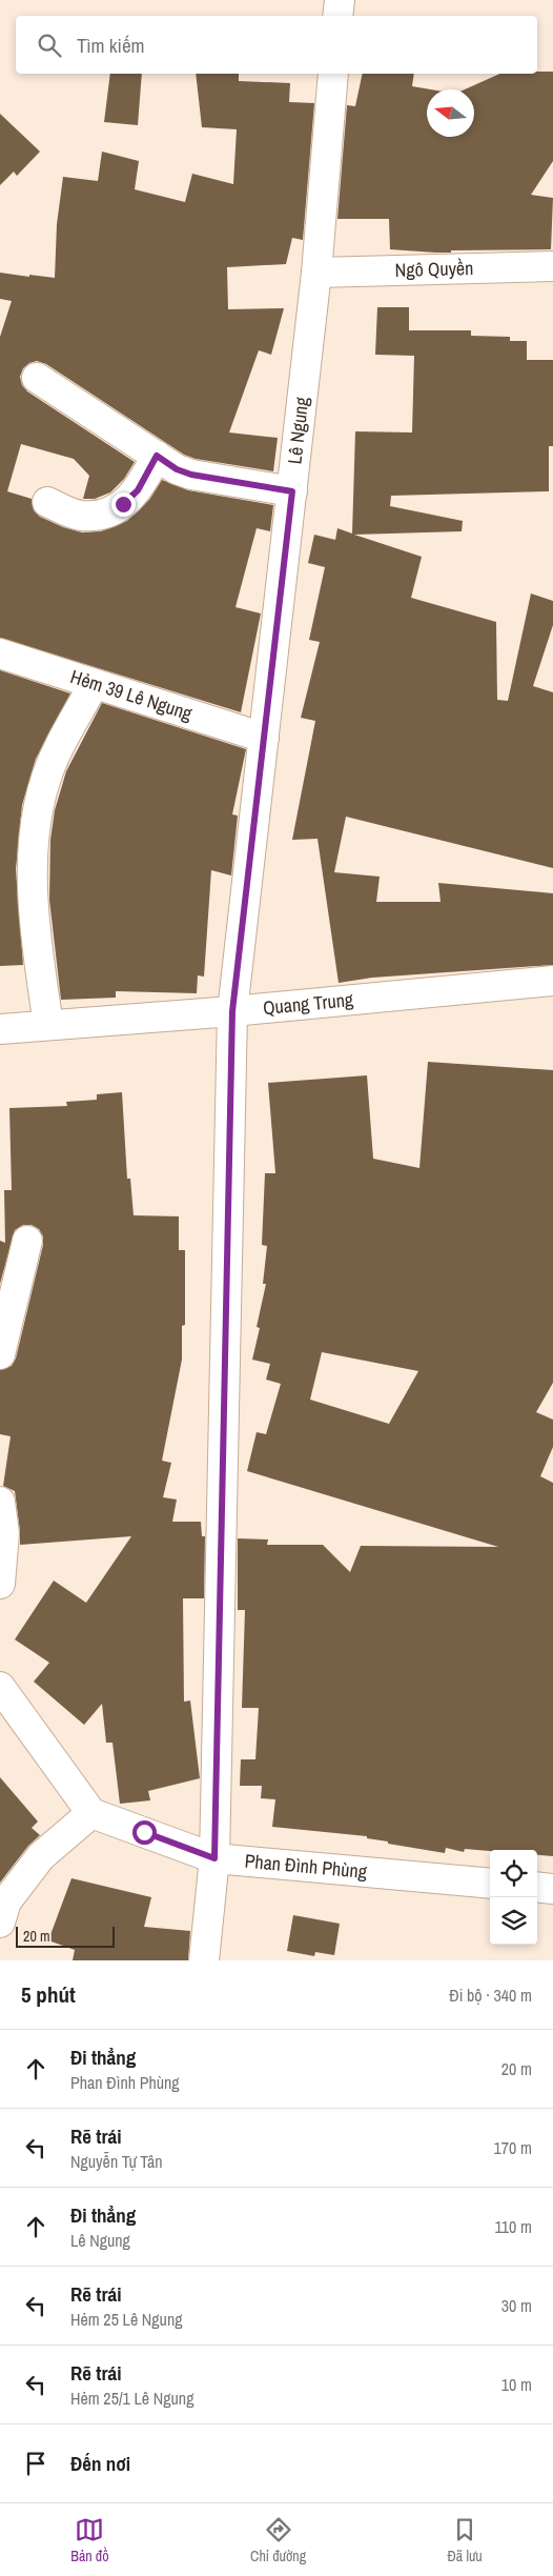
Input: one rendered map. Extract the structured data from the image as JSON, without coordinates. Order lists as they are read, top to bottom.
{
  "streets": {
    "street": [
      "Ngô Quyền",
      "Lê Ngung",
      "Hẻm 39 Lê Ngung",
      "Quang Trung",
      "Phan Đình Phùng"
    ]
  },
  "crossings": [
    ["Ngô Quyền", "Lê Ngung"],
    ["Lê Ngung", "Hẻm 39 Lê Ngung"],
    ["Lê Ngung", "Quang Trung"],
    ["Lê Ngung", "Phan Đình Phùng"]
  ],
  "scale_bar": "20 m",
  "north": "left",
  "page": {
    "search": "Tìm kiếm",
    "scale": "20 m",
    "heading": ["5 phút", "Đi bộ · 340 m"],
    "list": [
      ["Đi thẳng", "Phan Đình Phùng", "20 m"],
      ["Rẽ trái", "Nguyễn Tự Tân", "170 m"],
      ["Đi thẳng", "Lê Ngung", "110 m"],
      ["Rẽ trái", "Hẻm 25 Lê Ngung", "30 m"],
      ["Rẽ trái", "Hẻm 25/1 Lê Ngung", "10 m"],
      "Đến nơi"
    ],
    "nav": ["Bản đồ", "Chỉ đường", "Đã lưu"]
  }
}
